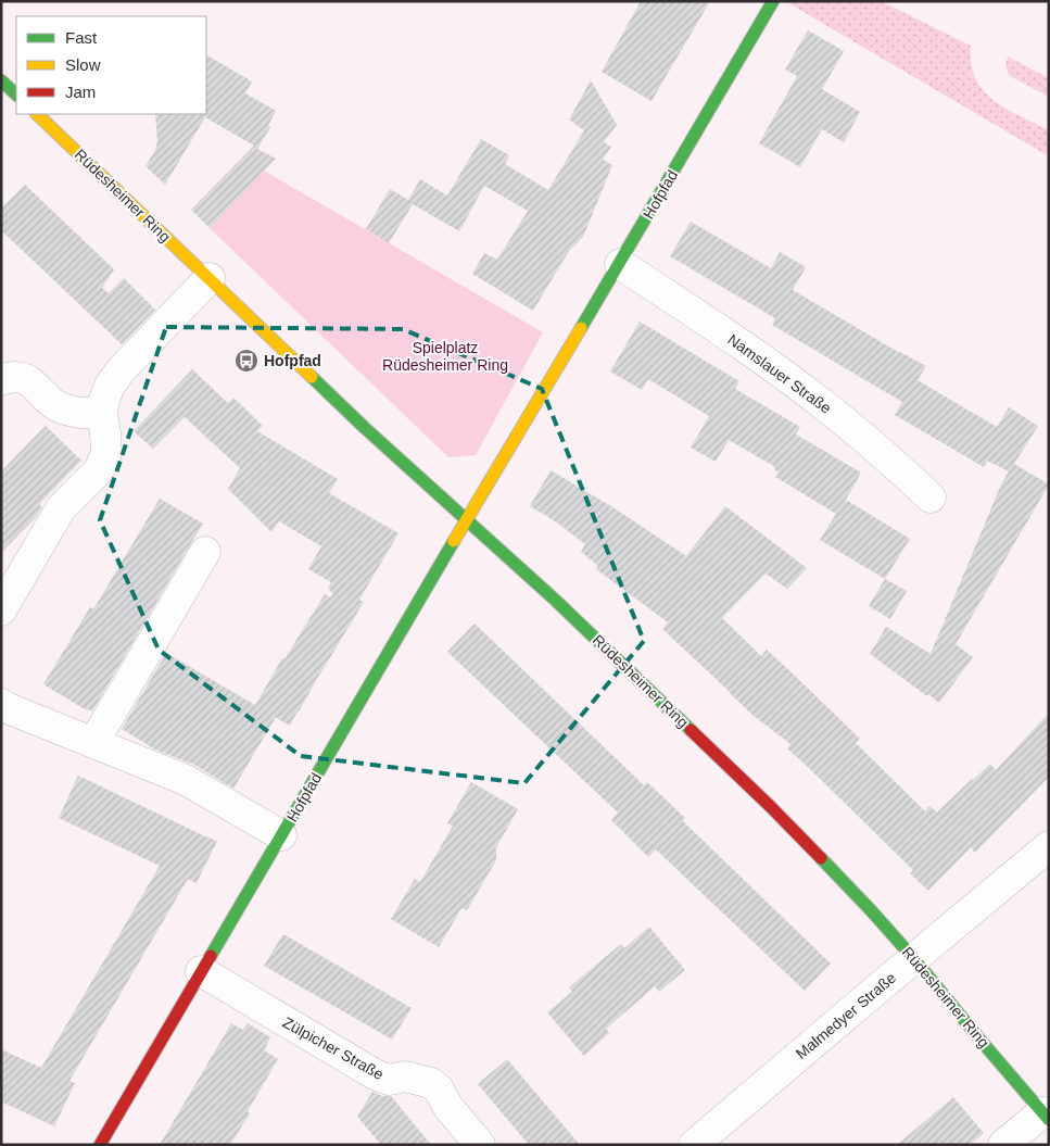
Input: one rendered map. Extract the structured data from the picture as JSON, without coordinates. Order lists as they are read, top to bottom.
{
  "streets": {
    "main road": ["Hofpfad", "Rüdesheimer Ring"],
    "street": ["Namslauer Straße", "Malmedyer Straße", "Zülpicher Straße"]
  },
  "crossings": [
    ["Hofpfad", "Rüdesheimer Ring"],
    ["Hofpfad", "Namslauer Straße"],
    ["Hofpfad", "Zülpicher Straße"],
    ["Rüdesheimer Ring", "Malmedyer Straße"]
  ],
  "parks": ["Spielplatz Rüdesheimer Ring"],
  "places": {
    "bus stop": ["Hofpfad"]
  },
  "legend": ["Fast", "Slow", "Jam"]
}
